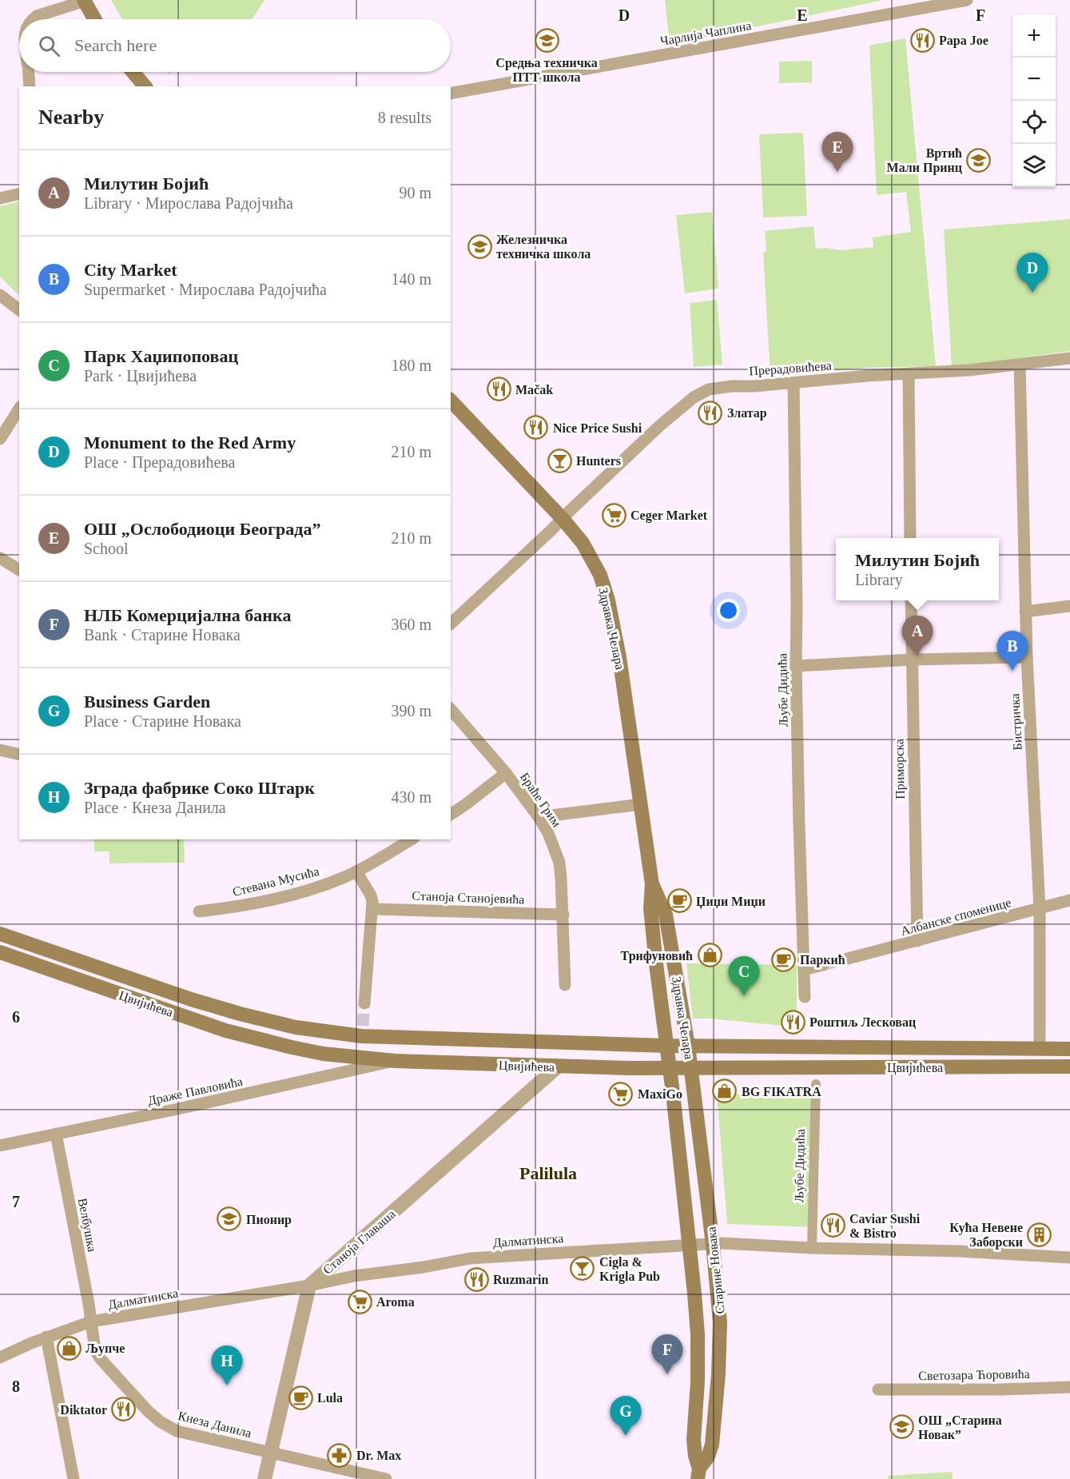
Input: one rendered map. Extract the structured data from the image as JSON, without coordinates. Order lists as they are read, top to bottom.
{
  "streets": {
    "main road": ["Здравка Челара", "Цвијићева", "Старине Новака"],
    "street": [
      "Чарлија Чаплина",
      "Прерадовићева",
      "Љубе Дидића",
      "Бистричка",
      "Приморска",
      "Браће Грим",
      "Стевана Мусића",
      "Станоја Станојевића",
      "Албанске споменице",
      "Драже Павловића",
      "Велбушка",
      "Далматинска",
      "Станоја Главаша",
      "Светозара Ћоровића",
      "Кнеза Данила"
    ]
  },
  "crossings": [
    ["Прерадовићева", "Здравка Челара"],
    ["Прерадовићева", "Љубе Дидића"],
    ["Прерадовићева", "Бистричка"],
    ["Здравка Челара", "Цвијићева"],
    ["Здравка Челара", "Старине Новака"],
    ["Љубе Дидића", "Далматинска"],
    ["Бистричка", "Албанске споменице"],
    ["Бистричка", "Цвијићева"],
    ["Приморска", "Албанске споменице"],
    ["Браће Грим", "Станоја Станојевића"],
    ["Цвијићева", "Драже Павловића"],
    ["Цвијићева", "Станоја Главаша"],
    ["Цвијићева", "Старине Новака"],
    ["Драже Павловића", "Велбушка"],
    ["Велбушка", "Далматинска"],
    ["Велбушка", "Кнеза Данила"],
    ["Далматинска", "Станоја Главаша"],
    ["Далматинска", "Старине Новака"],
    ["Далматинска", "Кнеза Данила"]
  ],
  "districts": ["Palilula"],
  "places": {
    "school or university": [
      "Средња техничка ПТТ школа",
      "Вртић Мали Принц",
      "Железничка техничка школа",
      "Пионир",
      "ОШ „Старина Новак”"
    ],
    "restaurant": [
      "Papa Joe",
      "Mačak",
      "Златар",
      "Nice Price Sushi",
      "Роштиљ Лесковац",
      "Caviar Sushi & Bistro",
      "Ruzmarin",
      "Diktator"
    ],
    "bar": ["Hunters", "Cigla & Krigla Pub"],
    "supermarket": ["Ceger Market", "MaxiGo", "Aroma"],
    "cafe": ["Џиџи Миџи", "Паркић", "Lula"],
    "shop": ["Трифуновић", "BG FIKATRA", "Љупче"],
    "building": ["Кућа Невене Заборски"],
    "pharmacy": ["Dr. Max"]
  },
  "page": {
    "map_buttons": ["+", "−"],
    "search": "Search here",
    "heading": ["Nearby", "8 results"],
    "pins": [
      "E",
      "D",
      "A",
      "B",
      "C",
      "F",
      "H",
      "G"
    ],
    "list": [
      {
        "mark": "A",
        "name": "Милутин Бојић",
        "note": "Library · Мирослава Радојчића",
        "value": "90 m"
      },
      {
        "mark": "B",
        "name": "City Market",
        "note": "Supermarket · Мирослава Радојчића",
        "value": "140 m"
      },
      {
        "mark": "C",
        "name": "Парк Хаџипоповац",
        "note": "Park · Цвијићева",
        "value": "180 m"
      },
      {
        "mark": "D",
        "name": "Monument to the Red Army",
        "note": "Place · Прерадовићева",
        "value": "210 m"
      },
      {
        "mark": "E",
        "name": "ОШ „Ослободиоци Београда”",
        "note": "School",
        "value": "210 m"
      },
      {
        "mark": "F",
        "name": "НЛБ Комерцијална банка",
        "note": "Bank · Старине Новака",
        "value": "360 m"
      },
      {
        "mark": "G",
        "name": "Business Garden",
        "note": "Place · Старине Новака",
        "value": "390 m"
      },
      {
        "mark": "H",
        "name": "Зграда фабрике Соко Штарк",
        "note": "Place · Кнеза Данила",
        "value": "430 m"
      }
    ],
    "popup": ["Милутин Бојић", "Library"]
  },
  "grid": {
    "columns": ["D", "E", "F"],
    "rows": ["6", "7", "8"]
  }
}
